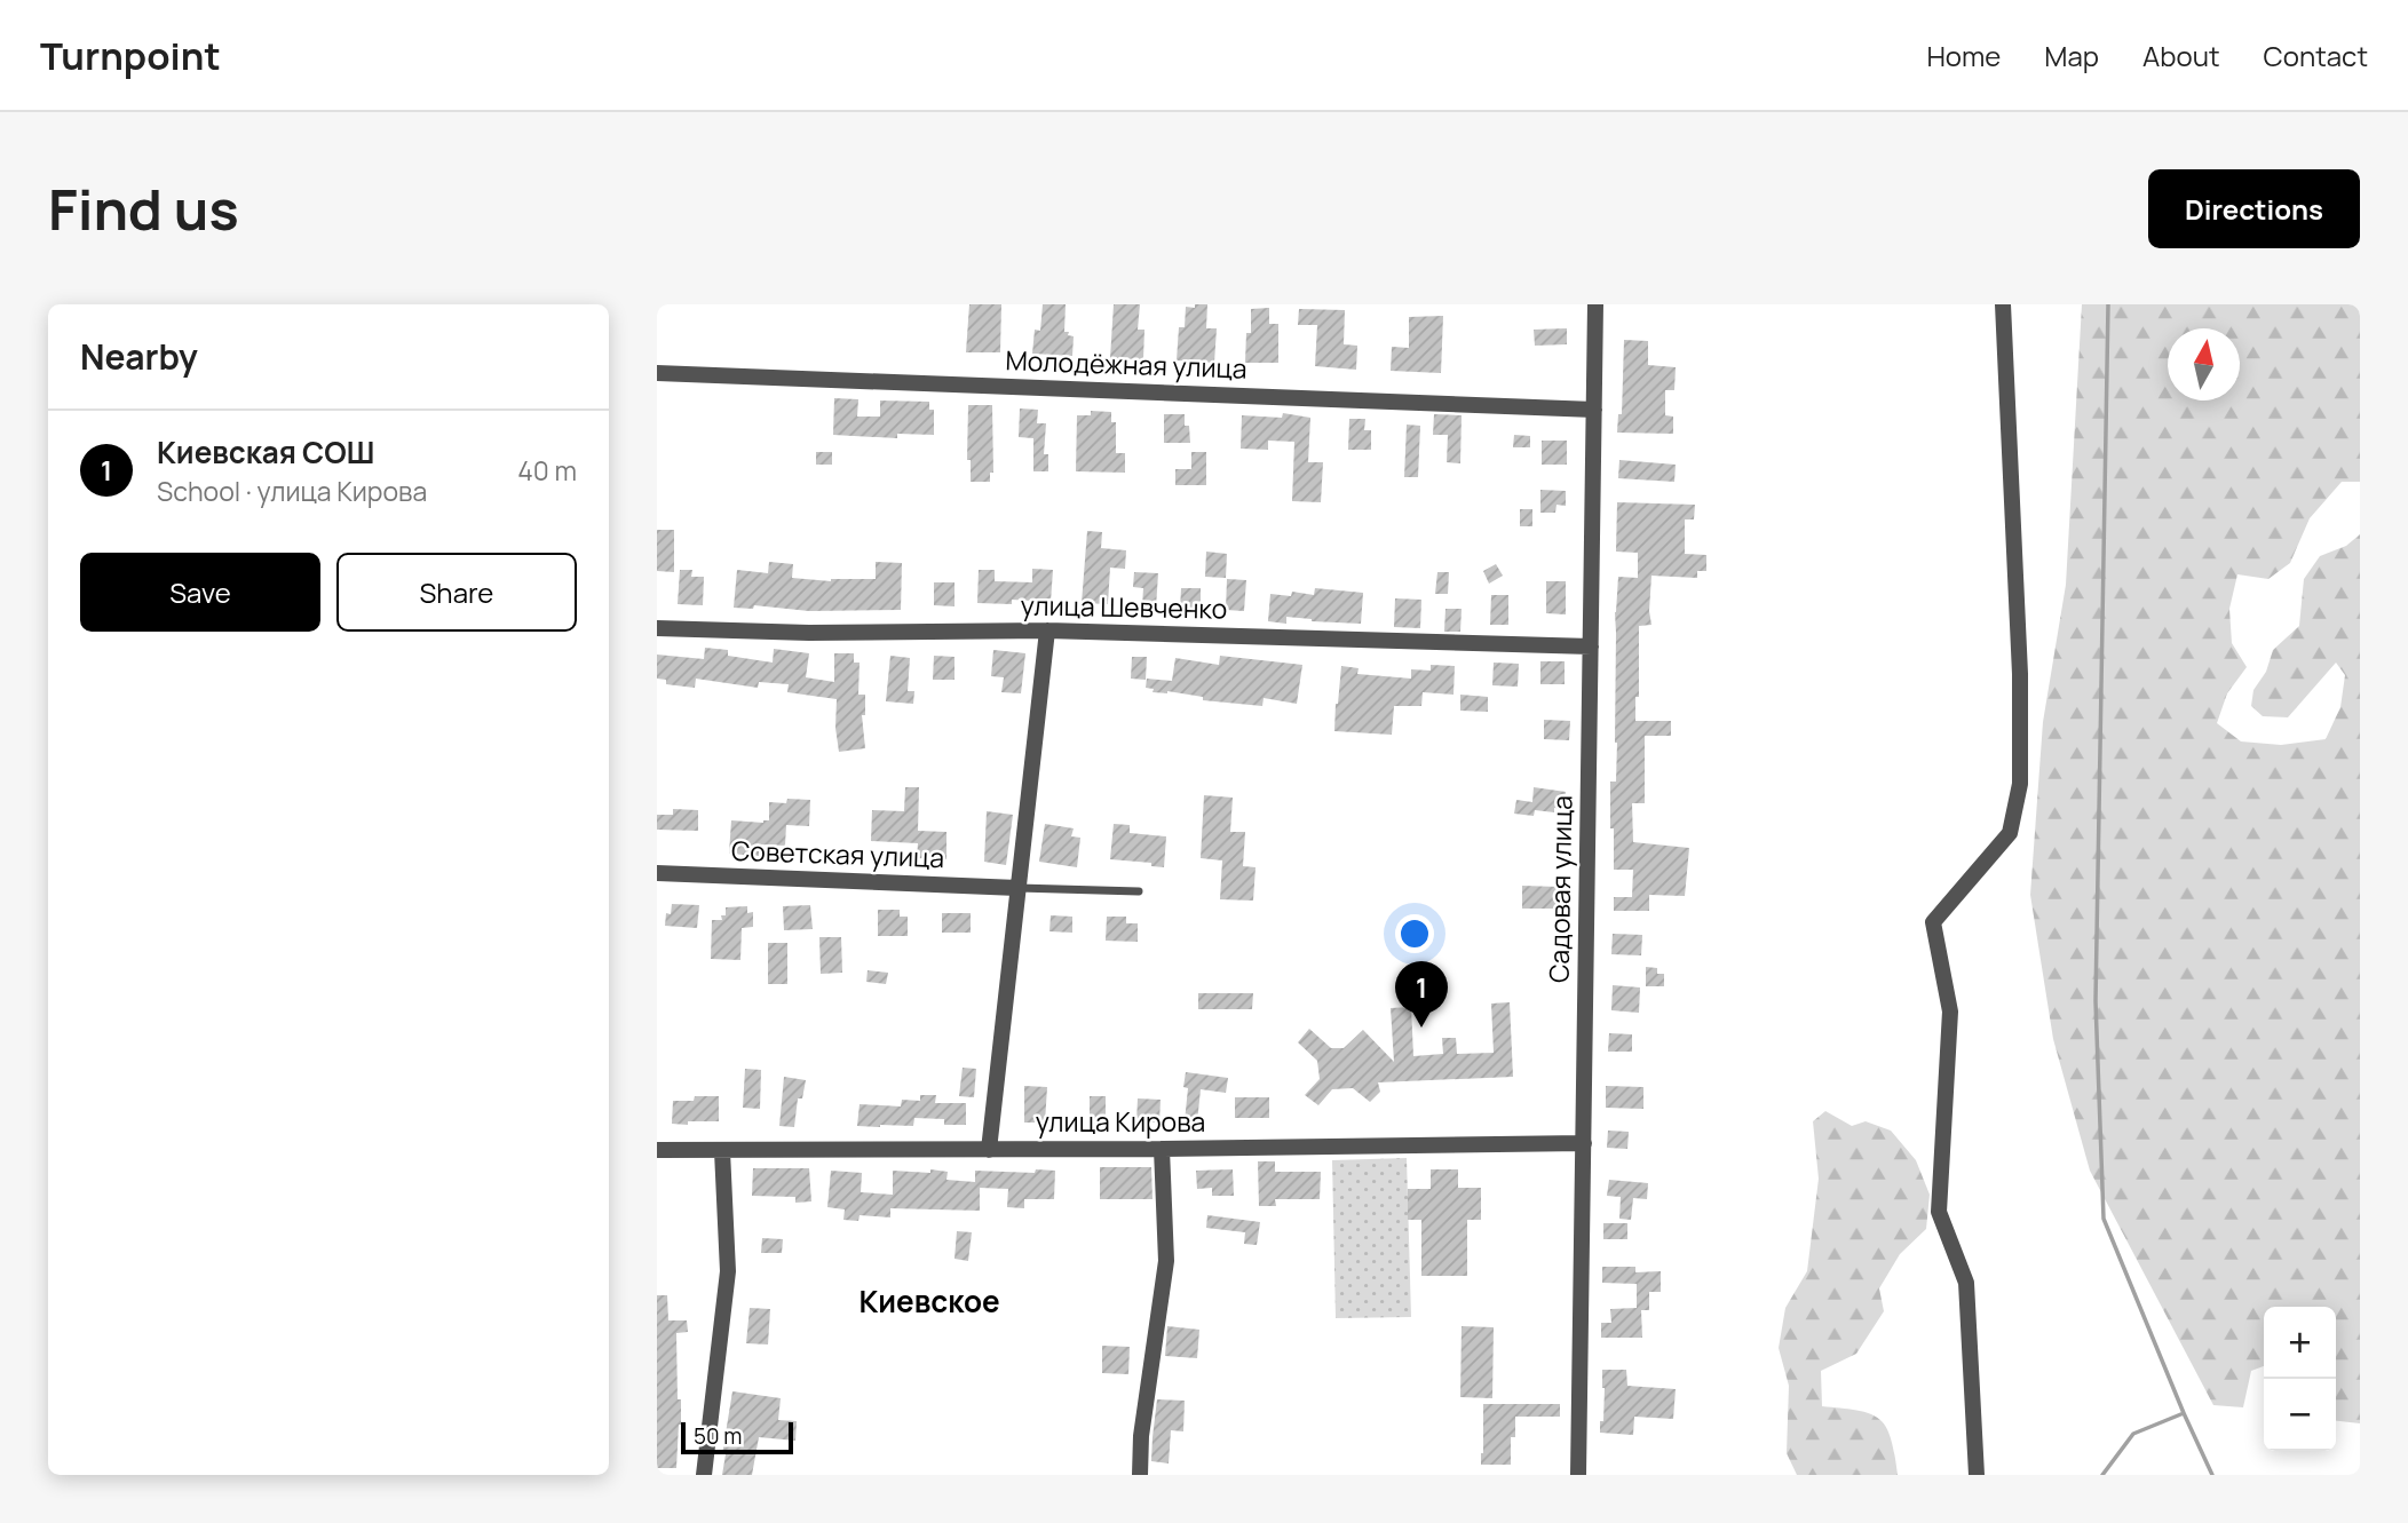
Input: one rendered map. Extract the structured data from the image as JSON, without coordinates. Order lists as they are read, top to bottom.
{
  "streets": {
    "street": [
      "Молодёжная улица",
      "улица Шевченко",
      "Советская улица",
      "Садовая улица",
      "улица Кирова"
    ]
  },
  "crossings": [
    ["Молодёжная улица", "Садовая улица"],
    ["улица Шевченко", "Садовая улица"],
    ["Садовая улица", "улица Кирова"]
  ],
  "districts": ["Киевское"],
  "scale_bar": "50 m",
  "north": "top",
  "page": {
    "header": "Turnpoint",
    "nav": [
      "Home",
      "Map",
      "About",
      "Contact"
    ],
    "buttons": [
      "Directions",
      ["Save", "Share"]
    ],
    "title": "Find us",
    "heading": "Nearby",
    "list": [
      {
        "mark": "1",
        "name": "Киевская СОШ",
        "note": "School · улица Кирова",
        "value": "40 m"
      }
    ],
    "pins": "1",
    "map_buttons": ["+", "−"],
    "scale": "50 m"
  }
}
